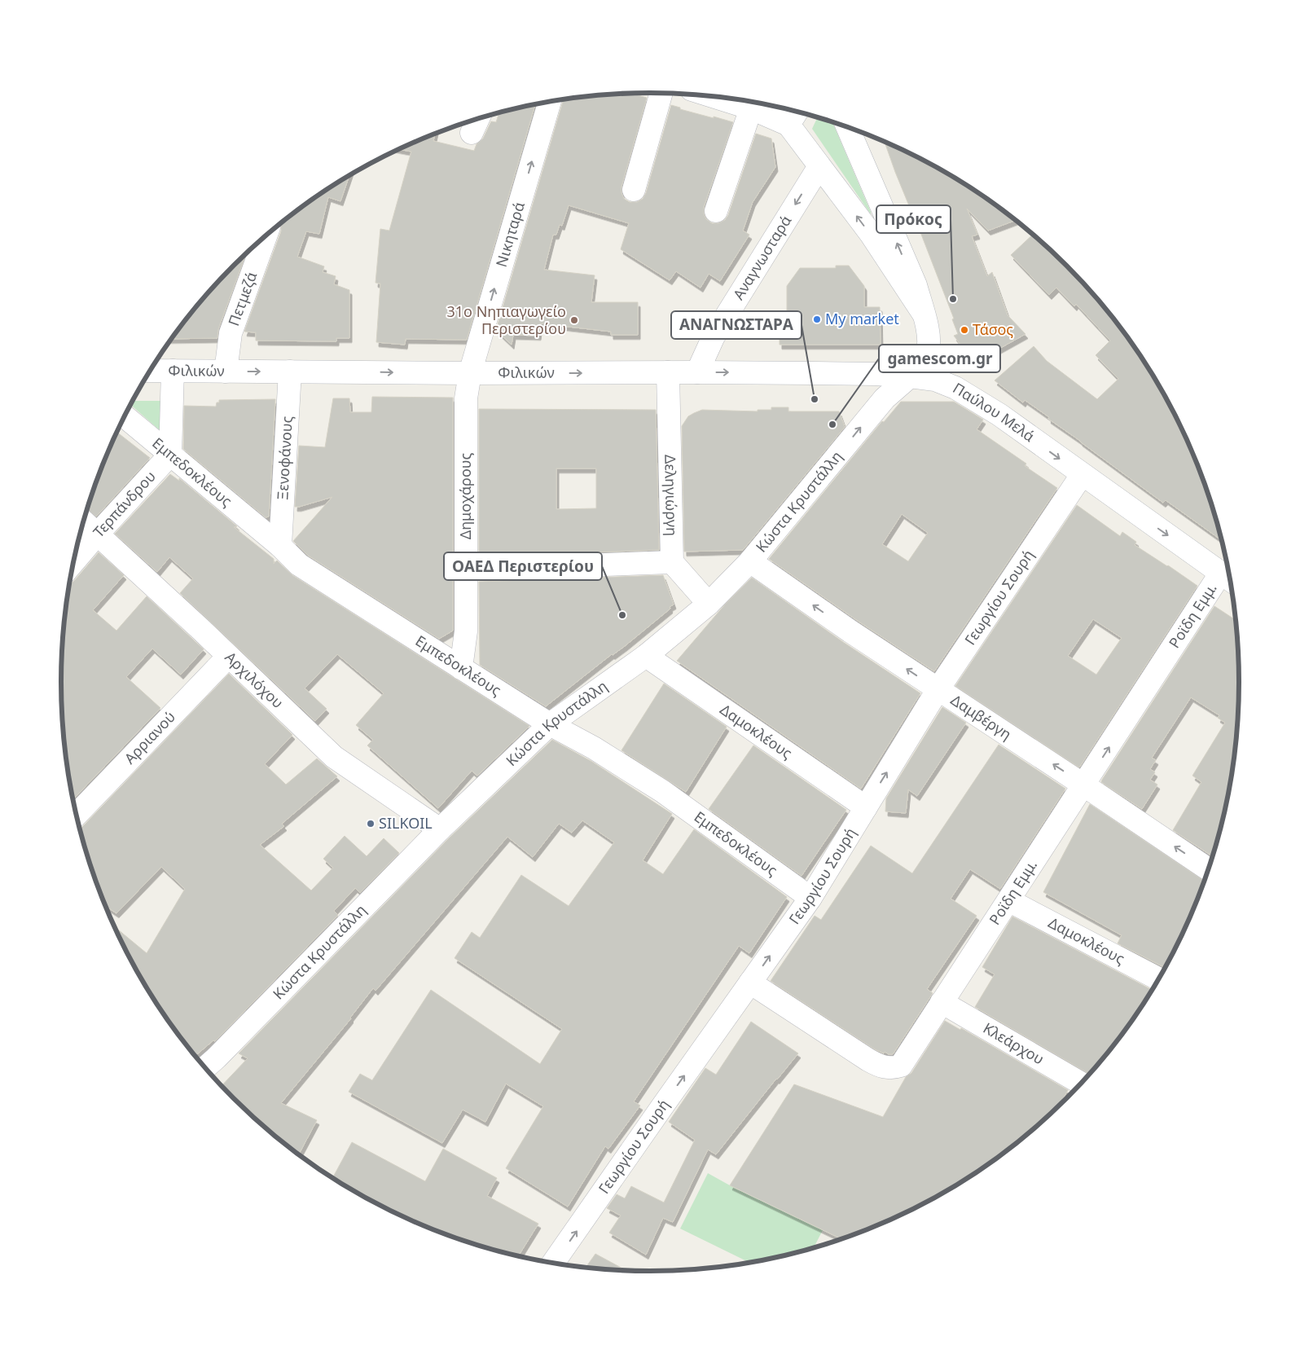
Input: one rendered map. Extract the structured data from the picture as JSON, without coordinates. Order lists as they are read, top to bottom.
{
  "streets": {
    "street": [
      "Νικηταρά",
      "Αναγνωσταρά",
      "Πετμεζά",
      "Φιλικών",
      "Παύλου Μελά",
      "Ξενοφάνους",
      "Εμπεδοκλέους",
      "Δεληγιώργη",
      "Δημοχάρους",
      "Κώστα Κρυστάλλη",
      "Τερπάνδρου",
      "Γεωργίου Σουρή",
      "Ροϊδη Εμμ.",
      "Αρχιλόχου",
      "Δαμβέργη",
      "Δαμοκλέους",
      "Αρριανού",
      "Κλεάρχου"
    ]
  },
  "crossings": [
    ["Νικηταρά", "Φιλικών"],
    ["Νικηταρά", "Δημοχάρους"],
    ["Αναγνωσταρά", "Φιλικών"],
    ["Πετμεζά", "Φιλικών"],
    ["Φιλικών", "Παύλου Μελά"],
    ["Φιλικών", "Ξενοφάνους"],
    ["Φιλικών", "Δεληγιώργη"],
    ["Φιλικών", "Δημοχάρους"],
    ["Φιλικών", "Κώστα Κρυστάλλη"],
    ["Παύλου Μελά", "Κώστα Κρυστάλλη"],
    ["Παύλου Μελά", "Γεωργίου Σουρή"],
    ["Παύλου Μελά", "Ροϊδη Εμμ."],
    ["Ξενοφάνους", "Εμπεδοκλέους"],
    ["Εμπεδοκλέους", "Δημοχάρους"],
    ["Εμπεδοκλέους", "Κώστα Κρυστάλλη"],
    ["Εμπεδοκλέους", "Τερπάνδρου"],
    ["Εμπεδοκλέους", "Γεωργίου Σουρή"],
    ["Κώστα Κρυστάλλη", "Αρχιλόχου"],
    ["Κώστα Κρυστάλλη", "Δαμβέργη"],
    ["Κώστα Κρυστάλλη", "Δαμοκλέους"],
    ["Τερπάνδρου", "Αρχιλόχου"],
    ["Γεωργίου Σουρή", "Ροϊδη Εμμ."],
    ["Γεωργίου Σουρή", "Δαμβέργη"],
    ["Γεωργίου Σουρή", "Δαμοκλέους"],
    ["Ροϊδη Εμμ.", "Δαμβέργη"],
    ["Ροϊδη Εμμ.", "Δαμοκλέους"],
    ["Ροϊδη Εμμ.", "Κλεάρχου"],
    ["Αρχιλόχου", "Αρριανού"]
  ],
  "one_way": ["Παύλου Μελά", "Γεωργίου Σουρή", "Δαμβέργη"],
  "places": [
    "Πρόκος",
    "My market",
    "31ο Νηπιαγωγείο Περιστερίου",
    "Τάσος",
    "ΑΝΑΓΝΩΣΤΑΡΑ",
    "gamescom.gr",
    "ΟΑΕΔ Περιστερίου",
    "SILKOIL"
  ]
}
